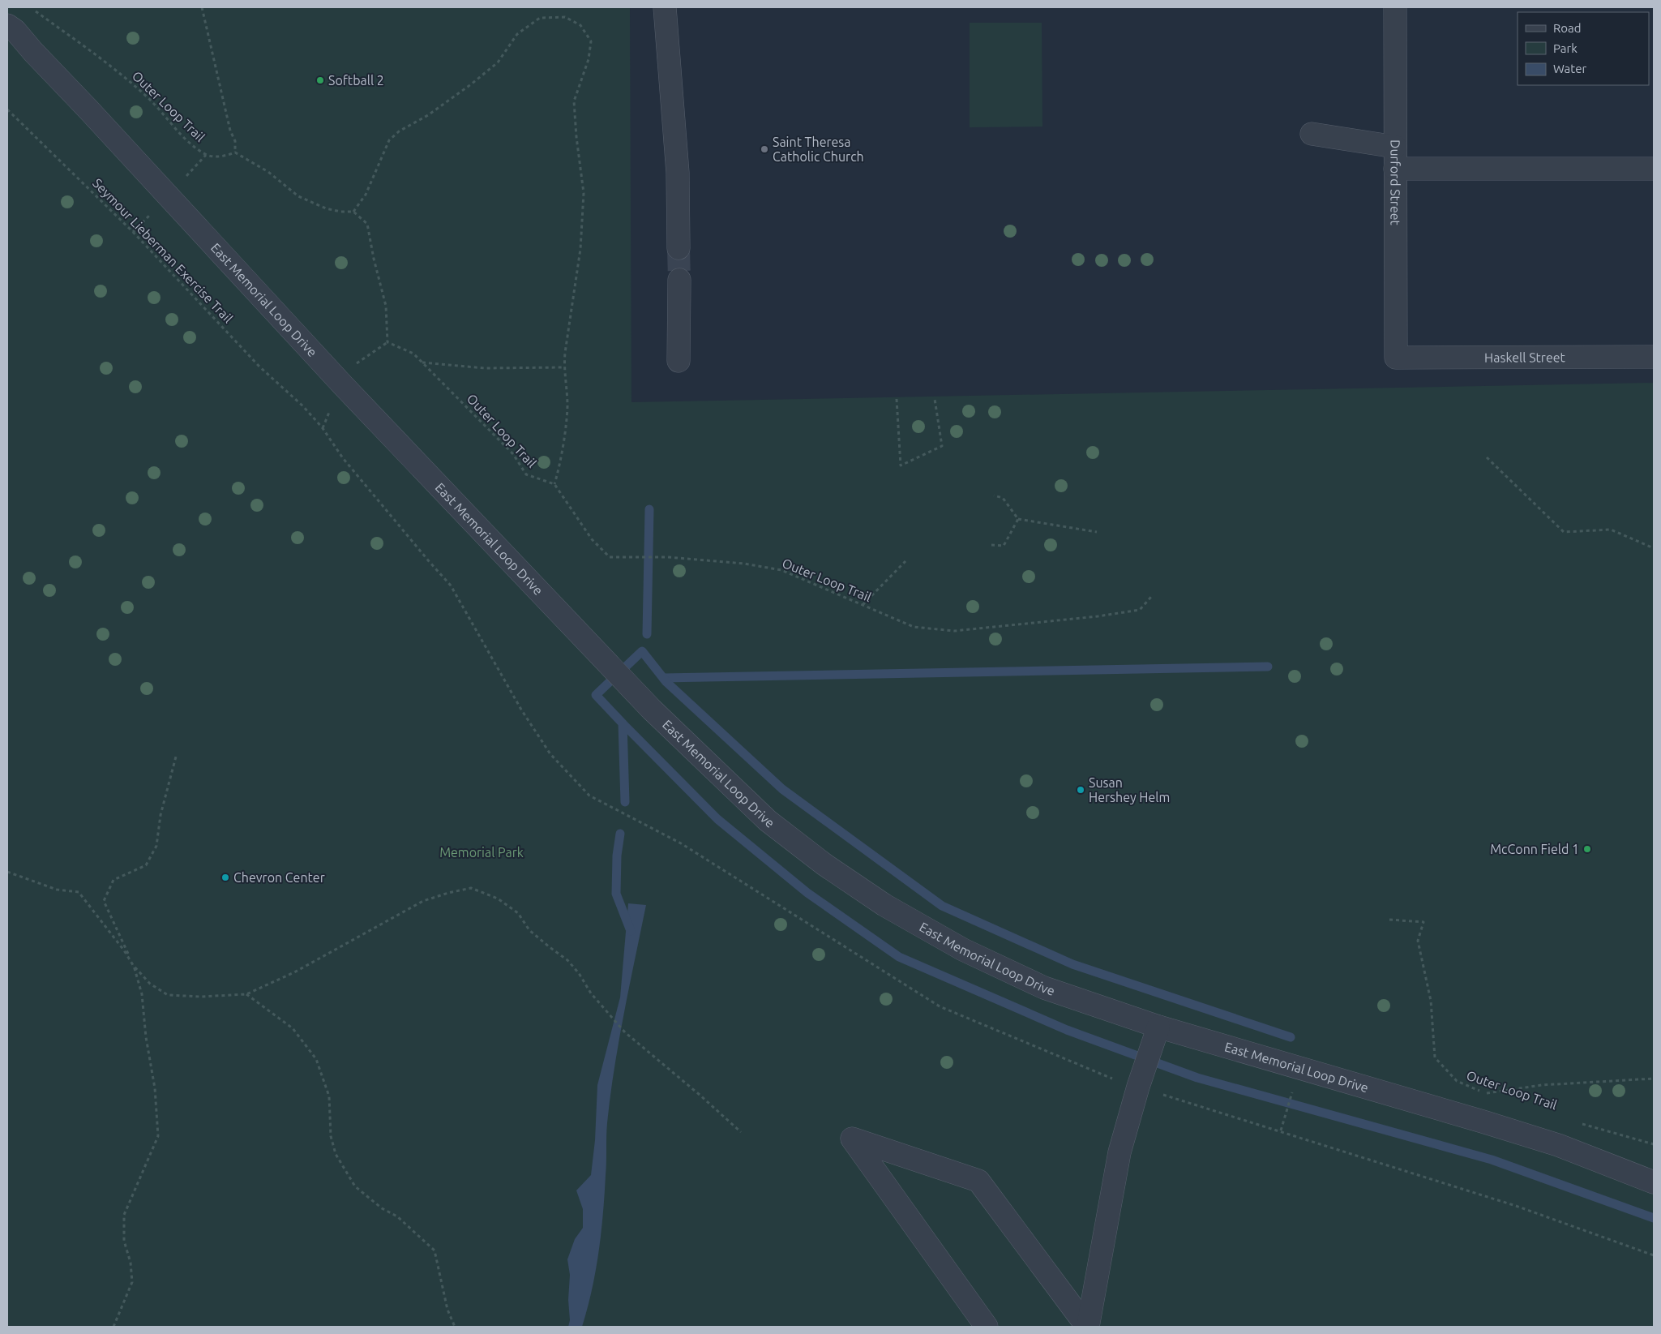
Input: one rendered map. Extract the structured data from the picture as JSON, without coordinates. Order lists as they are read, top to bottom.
{
  "streets": {
    "street": ["Durford Street", "East Memorial Loop Drive", "Haskell Street"],
    "path": ["Outer Loop Trail", "Seymour Lieberman Exercise Trail"]
  },
  "crossings": [
    ["Durford Street", "Haskell Street"]
  ],
  "parks": ["Memorial Park"],
  "places": [
    "Softball 2",
    "Saint Theresa Catholic Church",
    "Susan Hershey Helm",
    "McConn Field 1",
    "Chevron Center"
  ],
  "legend": ["Road", "Park", "Water"]
}
